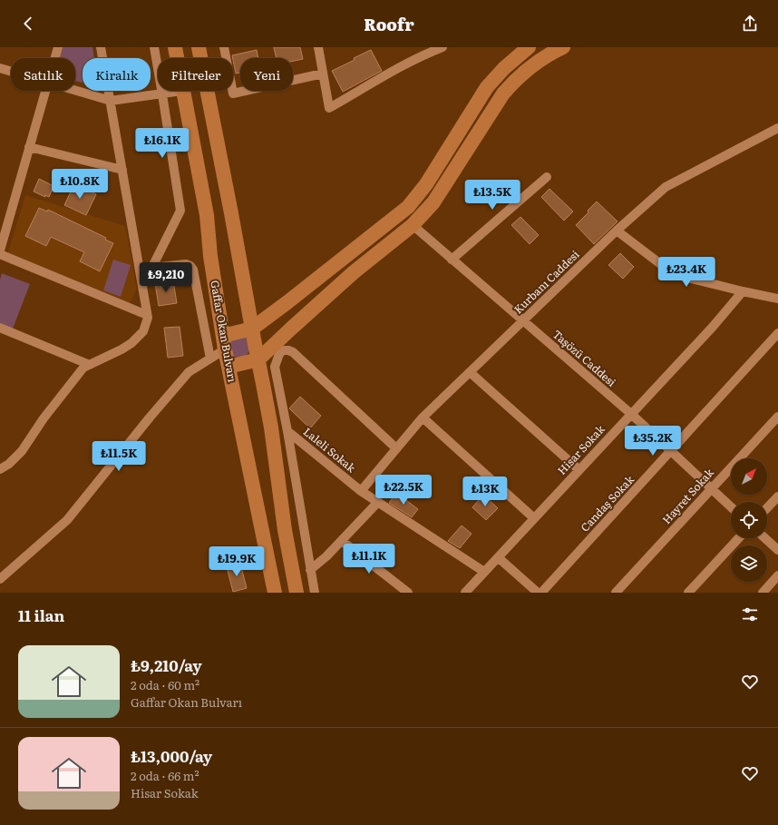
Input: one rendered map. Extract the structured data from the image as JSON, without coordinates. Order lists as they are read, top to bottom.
{
  "streets": {
    "highway": ["Gaffar Okan Bulvarı"],
    "street": [
      "Kurbanı Caddesi",
      "Taşözü Caddesi",
      "Laleli Sokak",
      "Hisar Sokak",
      "Hayret Sokak",
      "Candaş Sokak"
    ]
  },
  "crossings": [
    ["Kurbanı Caddesi", "Taşözü Caddesi"],
    ["Kurbanı Caddesi", "Laleli Sokak"],
    ["Taşözü Caddesi", "Hisar Sokak"],
    ["Taşözü Caddesi", "Hayret Sokak"],
    ["Taşözü Caddesi", "Candaş Sokak"],
    ["Laleli Sokak", "Hisar Sokak"]
  ],
  "north": "top right",
  "page": {
    "header": "Roofr",
    "chip": [
      "Satılık",
      "Kiralık",
      "Filtreler",
      "Yeni"
    ],
    "price": [
      "₺16.1K",
      "₺10.8K",
      "₺13.5K",
      "₺23.4K",
      "₺9,210",
      "₺35.2K",
      "₺11.5K",
      "₺22.5K",
      "₺13K",
      "₺11.1K",
      "₺19.9K"
    ],
    "heading": "11 ilan",
    "list": [
      {
        "name": "₺9,210/ay",
        "note": "2 oda · 60 m² · Gaffar Okan Bulvarı"
      },
      {
        "name": "₺13,000/ay",
        "note": "2 oda · 66 m² · Hisar Sokak"
      }
    ]
  }
}
